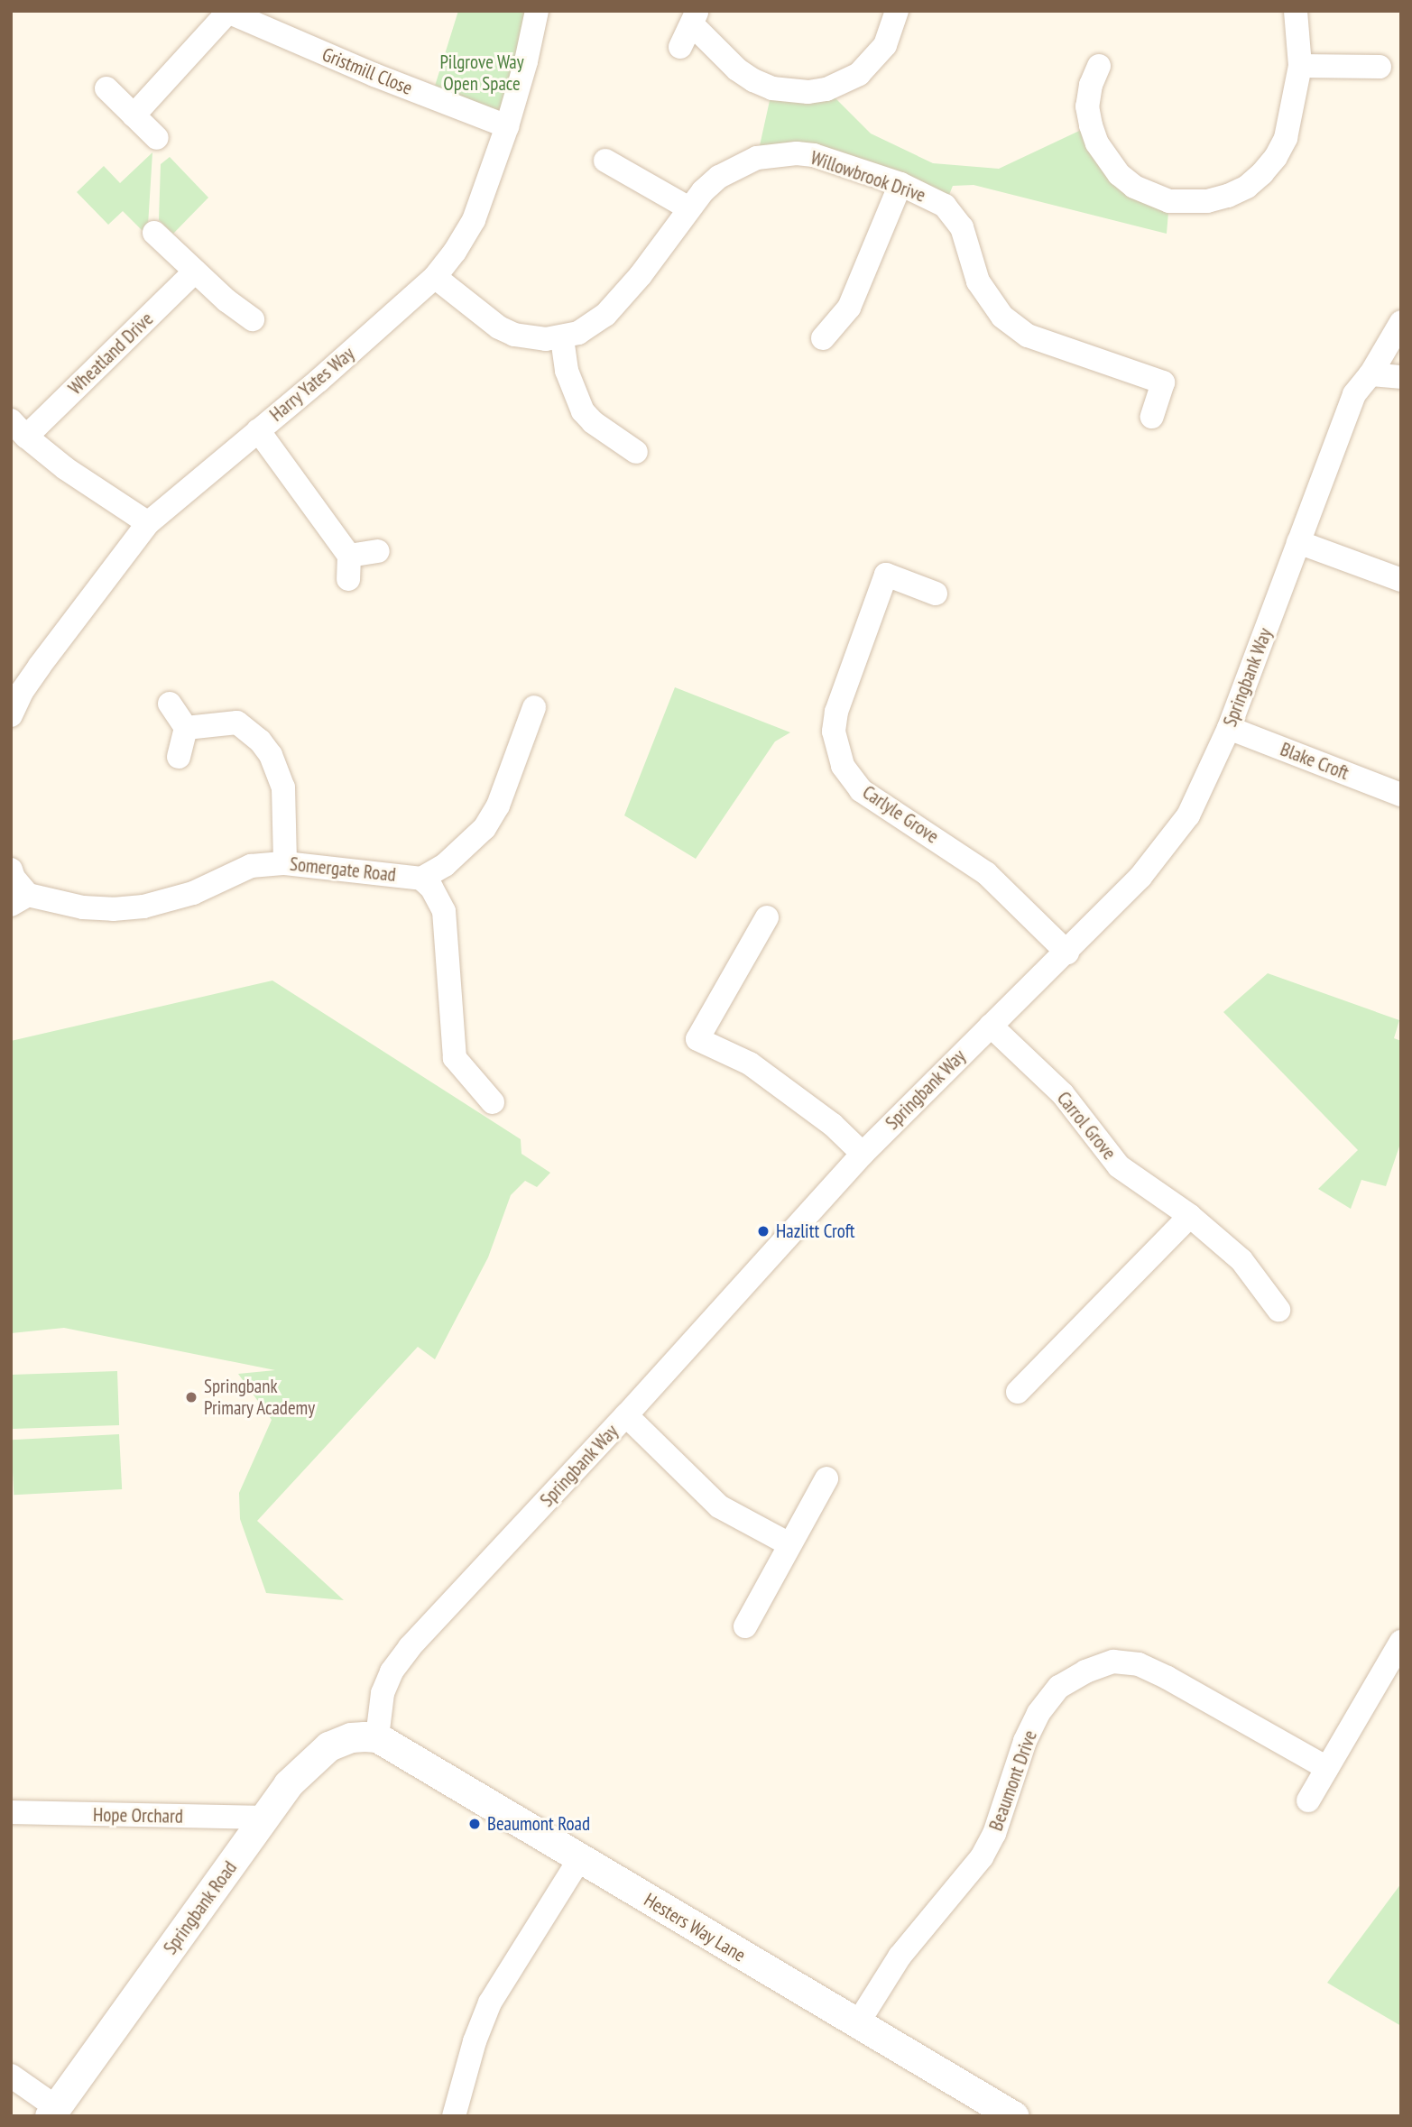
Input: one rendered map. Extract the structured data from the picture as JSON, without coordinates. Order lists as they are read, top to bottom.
{
  "streets": {
    "street": [
      "Gristmill Close",
      "Willowbrook Drive",
      "Wheatland Drive",
      "Harry Yates Way",
      "Springbank Way",
      "Blake Croft",
      "Carlyle Grove",
      "Somergate Road",
      "Carrol Grove",
      "Beaumont Drive",
      "Hope Orchard",
      "Springbank Road",
      "Hesters Way Lane"
    ]
  },
  "crossings": [
    ["Gristmill Close", "Harry Yates Way"],
    ["Willowbrook Drive", "Harry Yates Way"],
    ["Wheatland Drive", "Harry Yates Way"],
    ["Springbank Way", "Blake Croft"],
    ["Springbank Way", "Carlyle Grove"],
    ["Springbank Way", "Carrol Grove"],
    ["Springbank Way", "Springbank Road"],
    ["Springbank Way", "Hesters Way Lane"],
    ["Beaumont Drive", "Hesters Way Lane"],
    ["Hope Orchard", "Springbank Road"],
    ["Springbank Road", "Hesters Way Lane"]
  ],
  "parks": ["Pilgrove Way Open Space"],
  "places": ["Hazlitt Croft", "Springbank Primary Academy", "Beaumont Road"]
}
